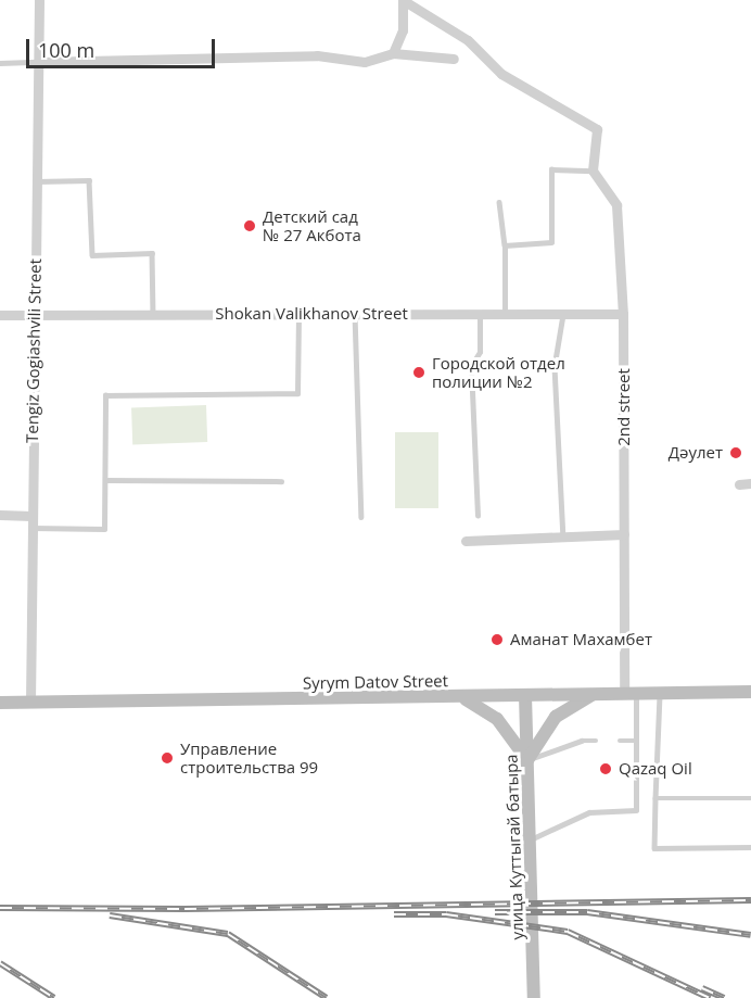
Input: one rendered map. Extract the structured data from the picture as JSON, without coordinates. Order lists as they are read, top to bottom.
{
  "streets": {
    "main road": ["Syrym Datov Street", "улица Куттыгай батыра"],
    "street": ["Shokan Valikhanov Street", "Tengiz Gogiashvili Street", "2nd street"]
  },
  "crossings": [
    ["Shokan Valikhanov Street", "Tengiz Gogiashvili Street"],
    ["Shokan Valikhanov Street", "2nd street"],
    ["Tengiz Gogiashvili Street", "Syrym Datov Street"],
    ["2nd street", "Syrym Datov Street"],
    ["Syrym Datov Street", "улица Куттыгай батыра"]
  ],
  "places": [
    "Детский сад № 27 Акбота",
    "Городской отдел полиции №2",
    "Дәулет",
    "Аманат Махамбет",
    "Управление строительства 99",
    "Qazaq Oil"
  ],
  "scale_bar": "100 m"
}
